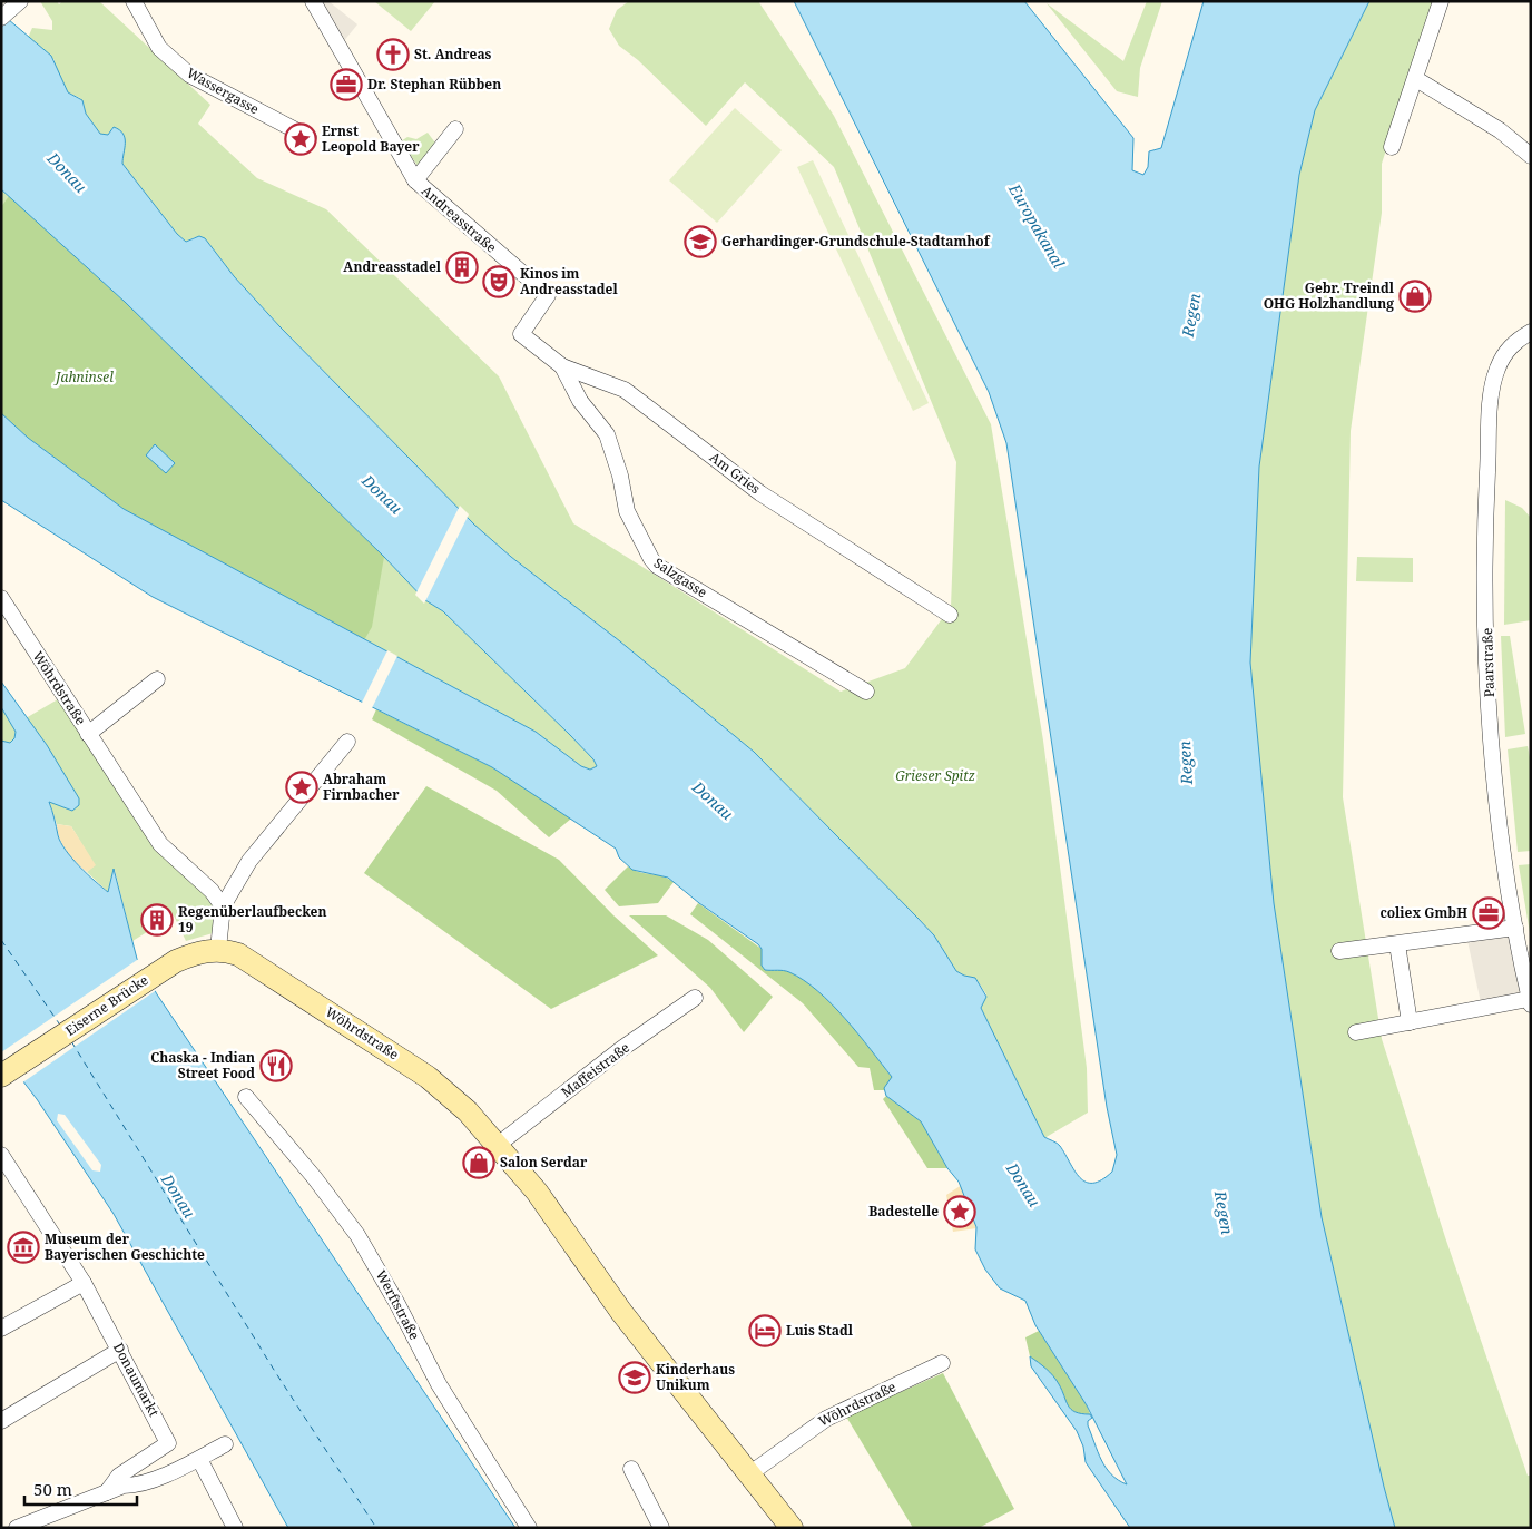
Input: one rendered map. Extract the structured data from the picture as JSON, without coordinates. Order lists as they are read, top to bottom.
{
  "streets": {
    "street": [
      "Wassergasse",
      "Andreasstraße",
      "Am Gries",
      "Salzgasse",
      "Paarstraße",
      "Wöhrdstraße",
      "Eiserne Brücke",
      "Maffeistraße",
      "Werftstraße",
      "Donaumarkt"
    ]
  },
  "crossings": [
    ["Andreasstraße", "Am Gries"],
    ["Am Gries", "Salzgasse"],
    ["Wöhrdstraße", "Eiserne Brücke"],
    ["Wöhrdstraße", "Maffeistraße"]
  ],
  "water": ["Donau", "Europakanal", "Regen"],
  "parks": ["Jahninsel", "Grieser Spitz"],
  "places": {
    "church": ["St. Andreas"],
    "office": ["Dr. Stephan Rübben", "coliex GmbH"],
    "place": ["Ernst Leopold Bayer", "Abraham Firnbacher", "Badestelle"],
    "school or university": ["Gerhardinger-Grundschule-Stadtamhof", "Kinderhaus Unikum"],
    "building": ["Andreasstadel", "Regenüberlaufbecken 19"],
    "theatre": ["Kinos im Andreasstadel"],
    "shop": ["Gebr. Treindl OHG Holzhandlung", "Salon Serdar"],
    "restaurant": ["Chaska - Indian Street Food"],
    "museum": ["Museum der Bayerischen Geschichte"],
    "hotel": ["Luis Stadl"]
  },
  "scale_bar": "50 m"
}
